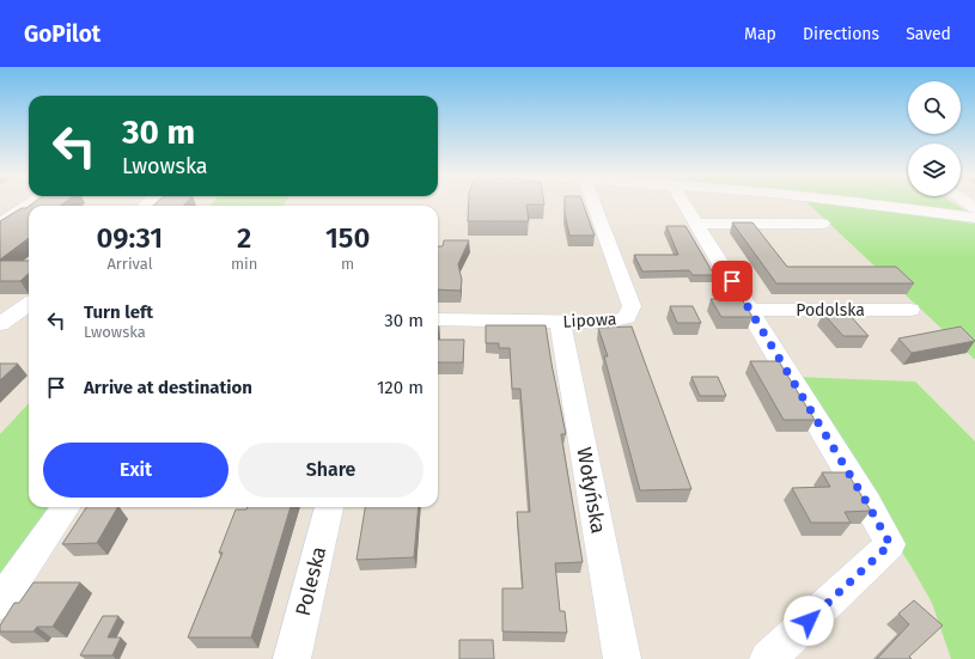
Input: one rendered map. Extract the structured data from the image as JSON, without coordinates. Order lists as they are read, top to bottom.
{
  "streets": {
    "street": [
      "Podolska",
      "Lipowa",
      "Wołyńska",
      "Poleska"
    ]
  },
  "crossings": [
    ["Lipowa", "Wołyńska"]
  ],
  "page": {
    "header": "GoPilot",
    "nav": ["Map", "Directions", "Saved"],
    "turn": ["30 m", "Lwowska"],
    "eta": [
      "09:31",
      "Arrival",
      "2",
      "min",
      "150",
      "m"
    ],
    "list": [
      {
        "name": "Turn left",
        "note": "Lwowska",
        "value": "30 m"
      },
      {
        "name": "Arrive at destination",
        "value": "120 m"
      }
    ],
    "buttons": ["Exit", "Share"]
  }
}
